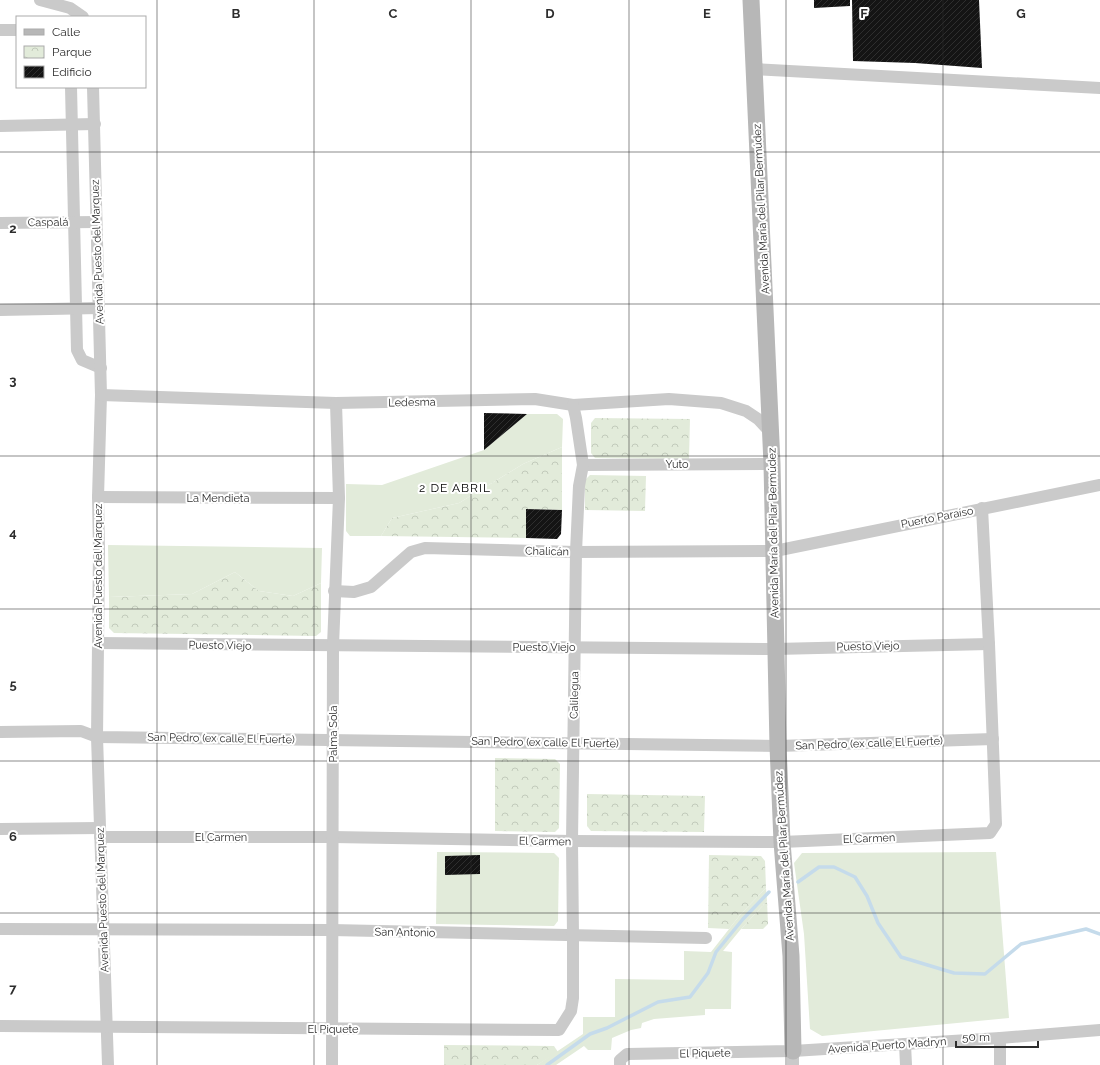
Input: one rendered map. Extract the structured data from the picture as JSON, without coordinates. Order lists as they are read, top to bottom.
{
  "streets": {
    "street": [
      "Avenida María del Pilar Bermúdez",
      "Caspalá",
      "Avenida Puesto del Marquez",
      "Ledesma",
      "Yuto",
      "La Mendieta",
      "Puerto Paraíso",
      "Chalicán",
      "Puesto Viejo",
      "Calilegua",
      "Palma Sola",
      "San Pedro (ex calle El Fuerte)",
      "El Carmen",
      "San Antonio",
      "El Piquete",
      "Avenida Puerto Madryn"
    ]
  },
  "crossings": [
    ["Avenida María del Pilar Bermúdez", "Ledesma"],
    ["Avenida María del Pilar Bermúdez", "Yuto"],
    ["Avenida María del Pilar Bermúdez", "Puerto Paraíso"],
    ["Avenida María del Pilar Bermúdez", "Chalicán"],
    ["Avenida María del Pilar Bermúdez", "Puesto Viejo"],
    ["Avenida María del Pilar Bermúdez", "San Pedro (ex calle El Fuerte)"],
    ["Avenida María del Pilar Bermúdez", "El Carmen"],
    ["Avenida María del Pilar Bermúdez", "El Piquete"],
    ["Avenida María del Pilar Bermúdez", "Avenida Puerto Madryn"],
    ["Caspalá", "Avenida Puesto del Marquez"],
    ["Avenida Puesto del Marquez", "Ledesma"],
    ["Avenida Puesto del Marquez", "La Mendieta"],
    ["Avenida Puesto del Marquez", "Puesto Viejo"],
    ["Avenida Puesto del Marquez", "San Pedro (ex calle El Fuerte)"],
    ["Avenida Puesto del Marquez", "El Carmen"],
    ["Avenida Puesto del Marquez", "San Antonio"],
    ["Avenida Puesto del Marquez", "El Piquete"],
    ["Ledesma", "Calilegua"],
    ["Ledesma", "Palma Sola"],
    ["Yuto", "Calilegua"],
    ["La Mendieta", "Palma Sola"],
    ["Puerto Paraíso", "Chalicán"],
    ["Chalicán", "Calilegua"],
    ["Chalicán", "Palma Sola"],
    ["Puesto Viejo", "Calilegua"],
    ["Puesto Viejo", "Palma Sola"],
    ["Calilegua", "San Pedro (ex calle El Fuerte)"],
    ["Calilegua", "El Carmen"],
    ["Calilegua", "San Antonio"],
    ["Calilegua", "El Piquete"],
    ["Palma Sola", "San Pedro (ex calle El Fuerte)"],
    ["Palma Sola", "El Carmen"],
    ["Palma Sola", "San Antonio"],
    ["Palma Sola", "El Piquete"],
    ["San Pedro (ex calle El Fuerte)", "El Carmen"],
    ["El Piquete", "Avenida Puerto Madryn"]
  ],
  "districts": ["2 DE ABRIL"],
  "legend": ["Calle", "Parque", "Edificio"],
  "scale_bar": "50 m",
  "grid": {
    "columns": [
      "B",
      "C",
      "D",
      "E",
      "F",
      "G"
    ],
    "rows": [
      "2",
      "3",
      "4",
      "5",
      "6",
      "7"
    ]
  }
}
